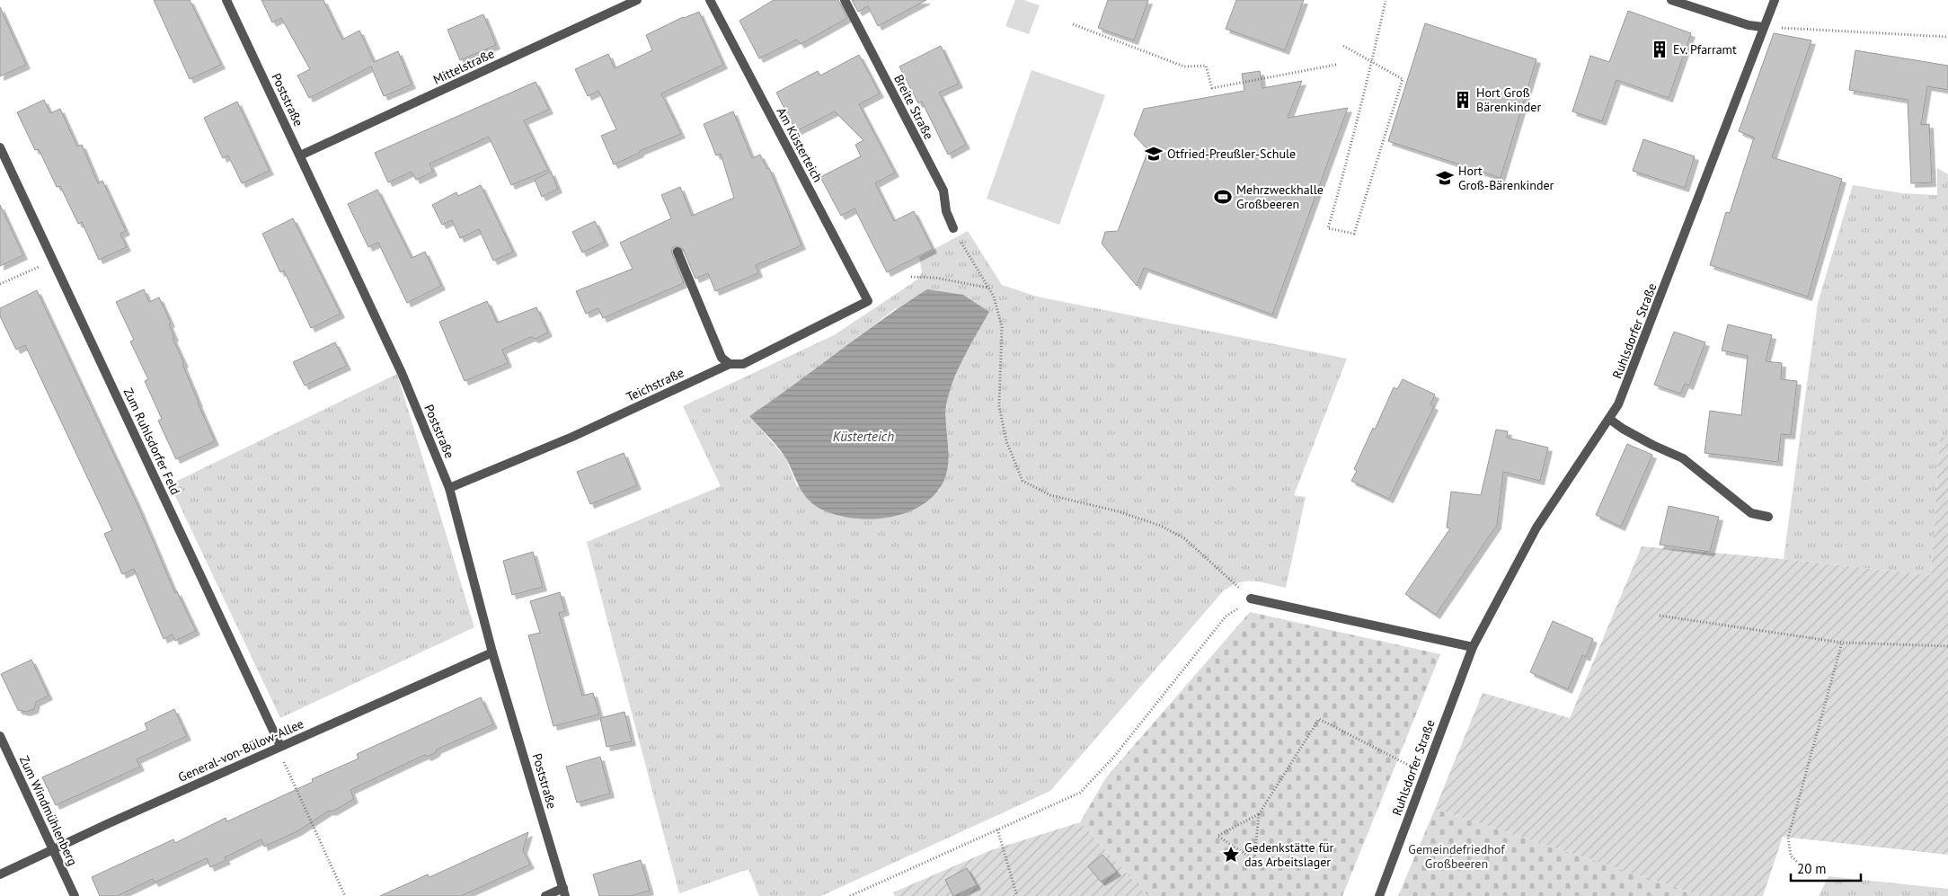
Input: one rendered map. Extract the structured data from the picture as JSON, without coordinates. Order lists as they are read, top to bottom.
{
  "streets": {
    "street": [
      "Mittelstraße",
      "Poststraße",
      "Breite Straße",
      "Am Küsterteich",
      "Ruhlsdorfer Straße",
      "Teichstraße",
      "Zum Ruhlsdorfer Feld",
      "General-von-Bülow-Allee",
      "Zum Windmühlenberg"
    ]
  },
  "crossings": [
    ["Mittelstraße", "Poststraße"],
    ["Poststraße", "Teichstraße"],
    ["Poststraße", "General-von-Bülow-Allee"],
    ["Am Küsterteich", "Teichstraße"],
    ["Zum Ruhlsdorfer Feld", "General-von-Bülow-Allee"],
    ["General-von-Bülow-Allee", "Zum Windmühlenberg"]
  ],
  "water": ["Küsterteich"],
  "parks": ["Gemeindefriedhof Großbeeren"],
  "places": {
    "building": ["Ev. Pfarramt", "Hort Groß Bärenkinder"],
    "school or university": ["Otfried-Preußler-Schule", "Hort Groß-Bärenkinder"],
    "sports": ["Mehrzweckhalle Großbeeren"],
    "place": ["Gedenkstätte für das Arbeitslager"]
  },
  "scale_bar": "20 m"
}
